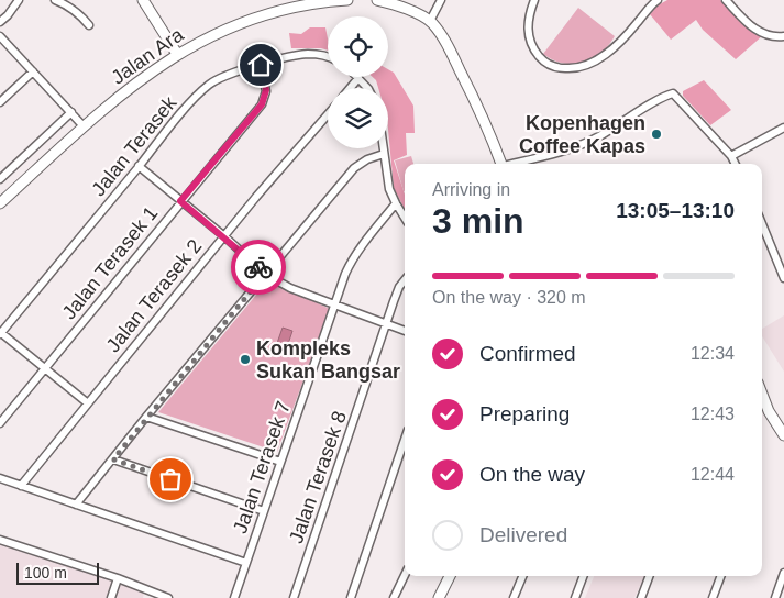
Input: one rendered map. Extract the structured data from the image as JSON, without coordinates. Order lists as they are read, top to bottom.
{
  "streets": {
    "street": [
      "Jalan Ara",
      "Jalan Terasek",
      "Jalan Terasek 1",
      "Jalan Terasek 2",
      "Jalan Terasek 7",
      "Jalan Terasek 8"
    ]
  },
  "crossings": [
    ["Jalan Terasek", "Jalan Terasek 1"]
  ],
  "places": ["Kopenhagen Coffee Kapas", "Kompleks Sukan Bangsar"],
  "scale_bar": "100 m",
  "page": {
    "heading": ["3 min", "Arriving in", "13:05–13:10"],
    "bar": "On the way · 320 m",
    "list": [
      ["Confirmed", "12:34"],
      ["Preparing", "12:43"],
      ["On the way", "12:44"],
      "Delivered"
    ],
    "scale": "100 m"
  }
}
